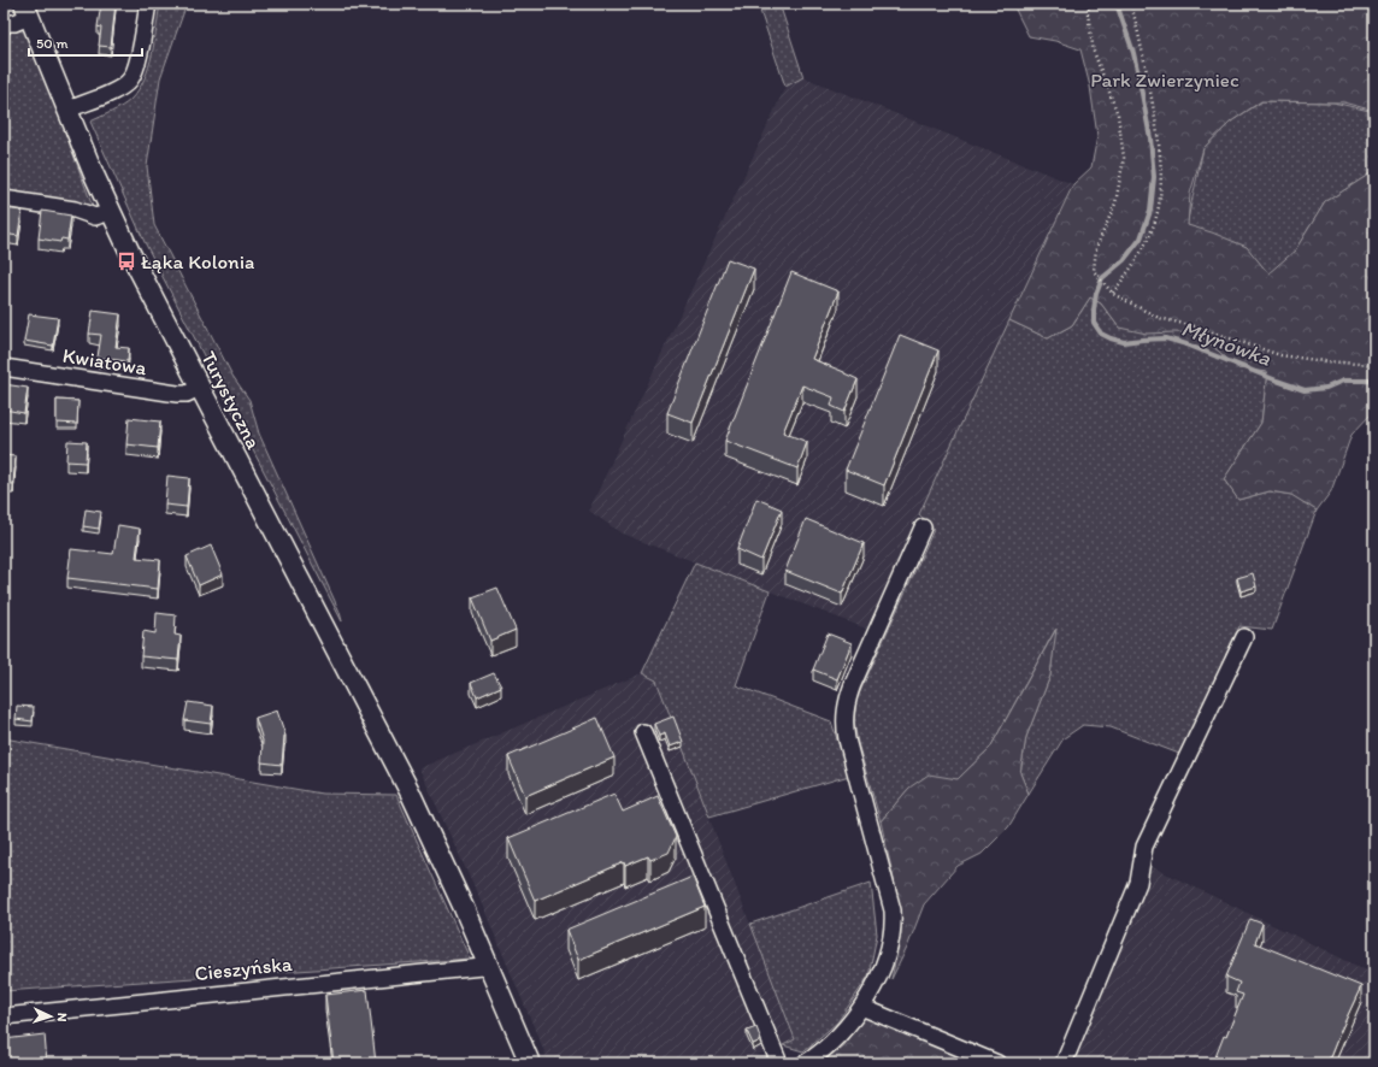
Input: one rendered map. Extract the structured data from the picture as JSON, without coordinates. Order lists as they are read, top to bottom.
{
  "streets": {
    "main road": ["Turystyczna"],
    "street": ["Kwiatowa", "Cieszyńska"]
  },
  "crossings": [
    ["Kwiatowa", "Turystyczna"],
    ["Turystyczna", "Cieszyńska"]
  ],
  "water": ["Młynówka"],
  "parks": ["Park Zwierzyniec"],
  "places": {
    "bus stop": ["Łąka Kolonia"]
  },
  "scale_bar": "50 m",
  "north": "right"
}
